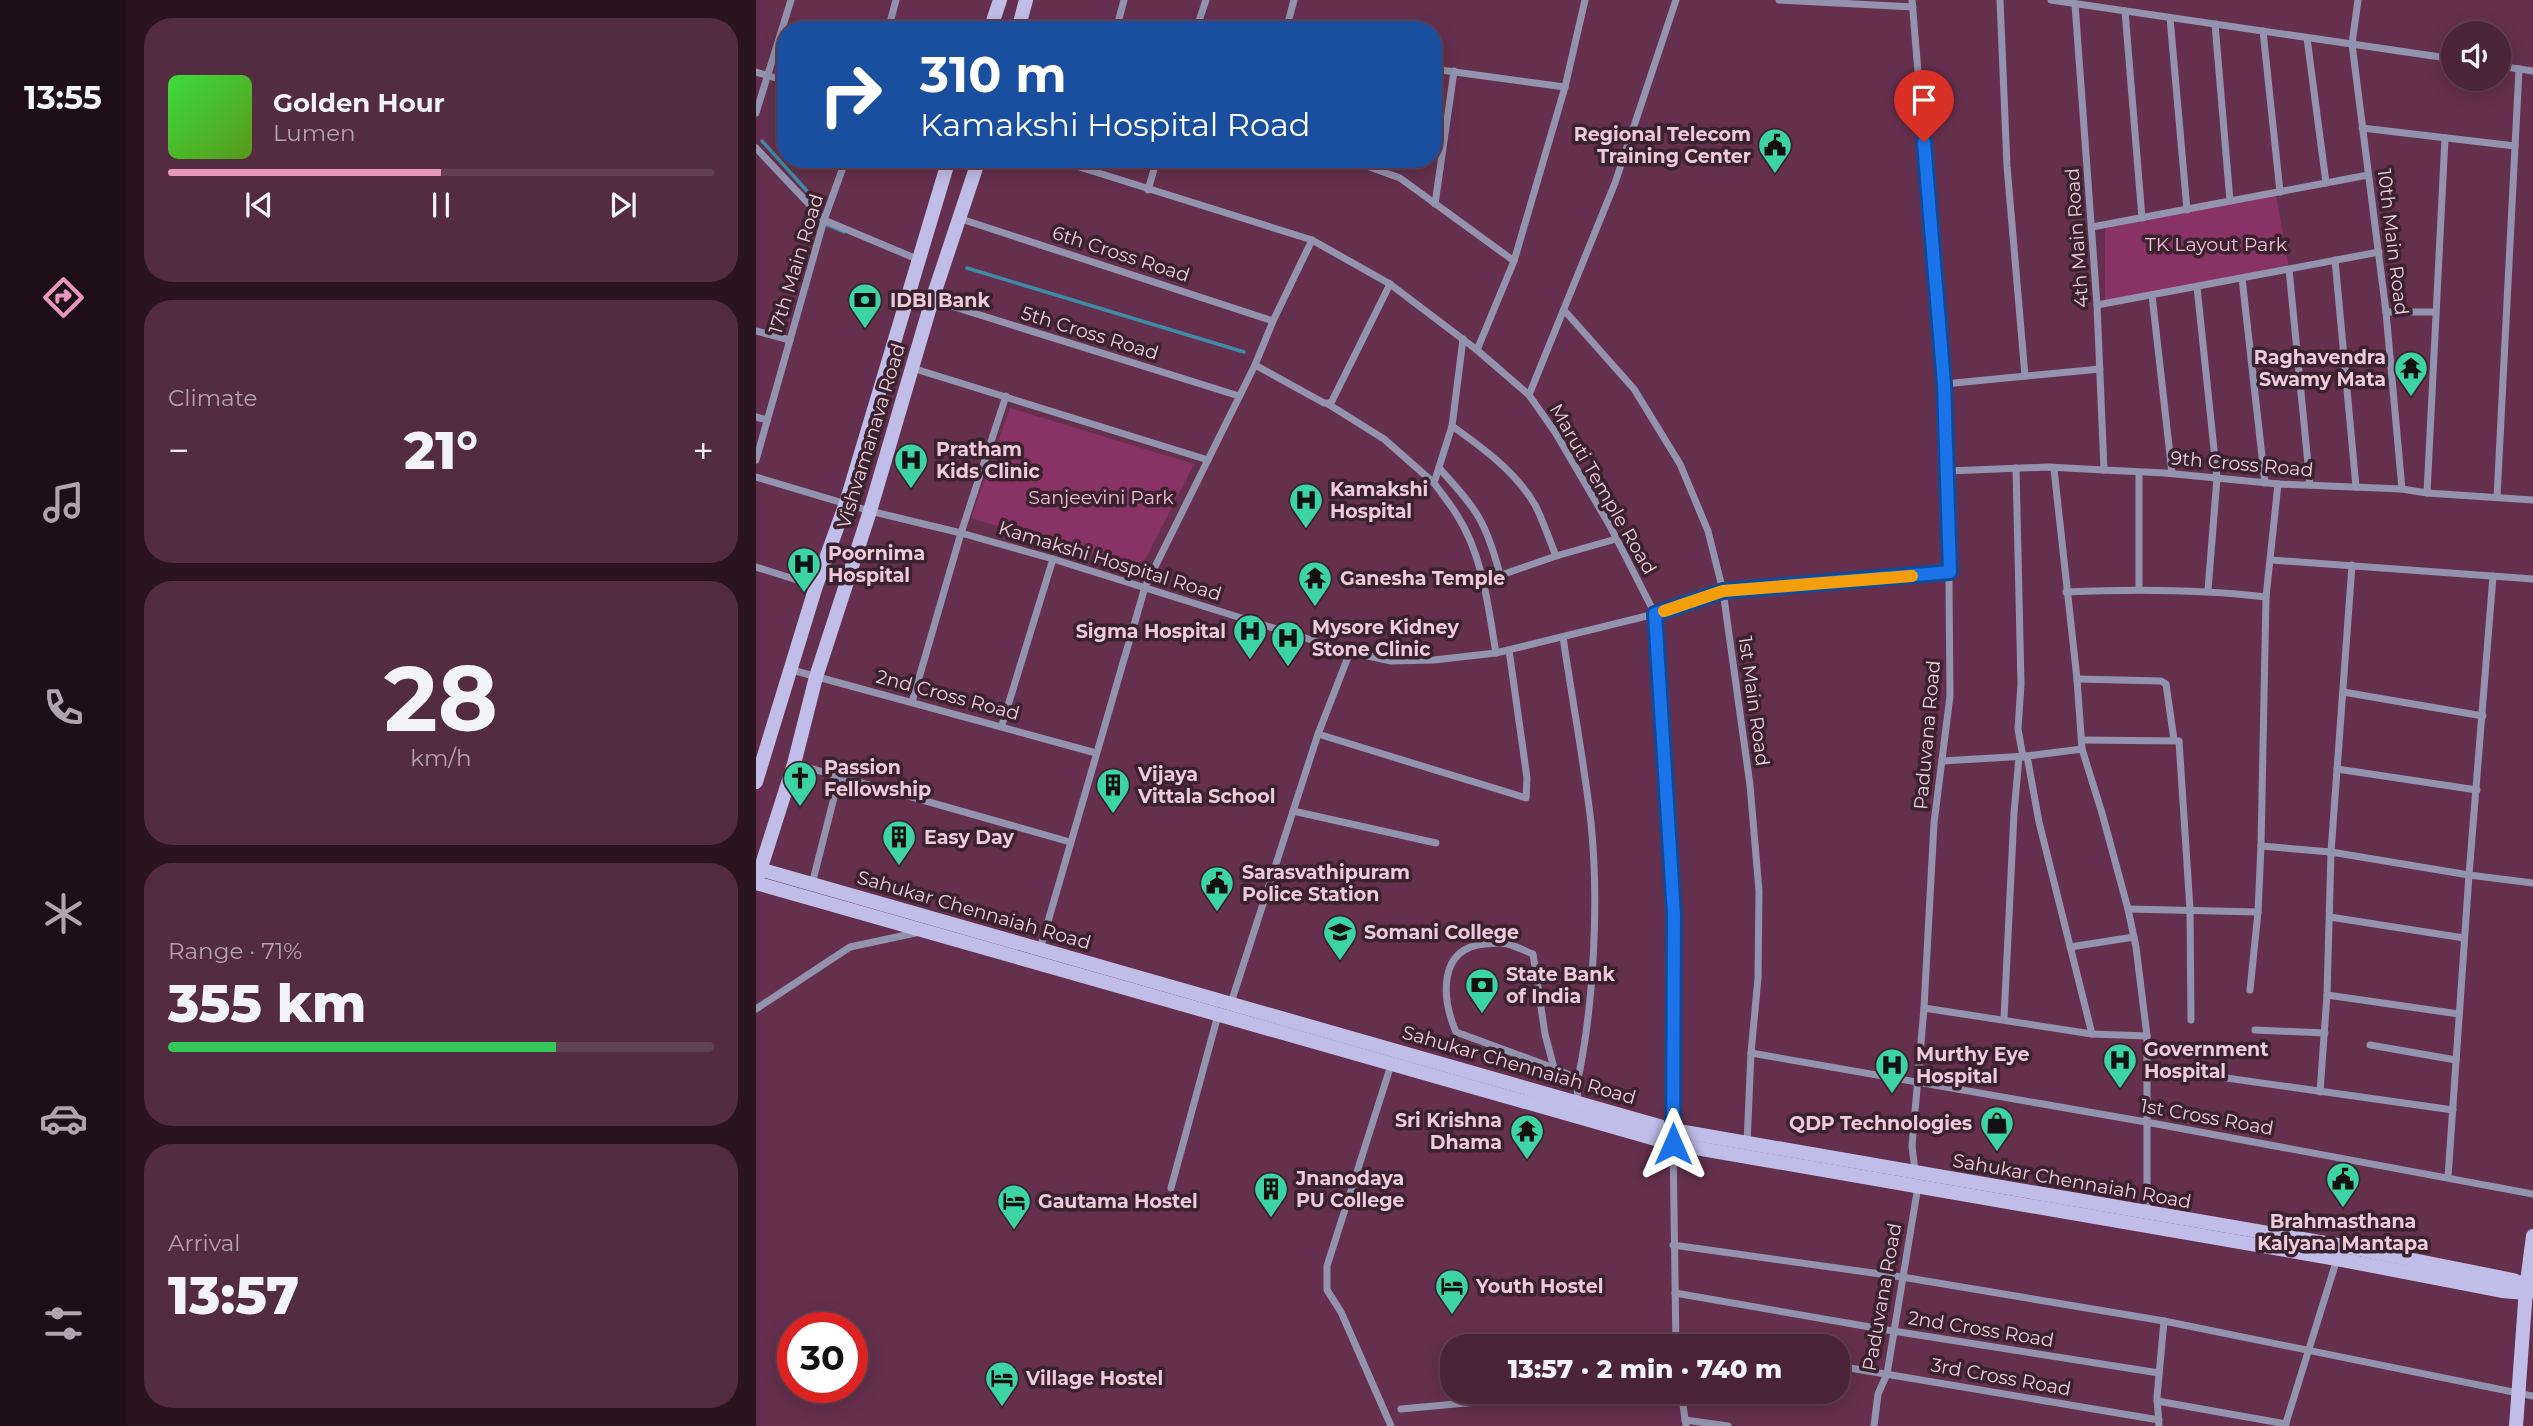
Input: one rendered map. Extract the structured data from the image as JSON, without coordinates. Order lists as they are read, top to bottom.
{
  "streets": {
    "street": [
      "4th Main Road",
      "10th Main Road",
      "6th Cross Road",
      "17th Main Road",
      "5th Cross Road",
      "Vishvamanava Road",
      "9th Cross Road",
      "Maruti Temple Road",
      "Kamakshi Hospital Road",
      "2nd Cross Road",
      "1st Main Road",
      "Paduvana Road",
      "Sahukar Chennaiah Road",
      "1st Cross Road",
      "3rd Cross Road"
    ]
  },
  "crossings": [
    ["4th Main Road", "9th Cross Road"],
    ["10th Main Road", "9th Cross Road"],
    ["6th Cross Road", "Vishvamanava Road"],
    ["5th Cross Road", "Vishvamanava Road"],
    ["Vishvamanava Road", "Kamakshi Hospital Road"],
    ["Vishvamanava Road", "2nd Cross Road"],
    ["Vishvamanava Road", "Sahukar Chennaiah Road"],
    ["9th Cross Road", "Paduvana Road"],
    ["Maruti Temple Road", "Kamakshi Hospital Road"],
    ["Maruti Temple Road", "2nd Cross Road"],
    ["Maruti Temple Road", "Sahukar Chennaiah Road"],
    ["Kamakshi Hospital Road", "1st Main Road"],
    ["Kamakshi Hospital Road", "Paduvana Road"],
    ["2nd Cross Road", "Paduvana Road"],
    ["1st Main Road", "Sahukar Chennaiah Road"],
    ["1st Main Road", "1st Cross Road"],
    ["Paduvana Road", "Sahukar Chennaiah Road"],
    ["Paduvana Road", "1st Cross Road"],
    ["Paduvana Road", "3rd Cross Road"]
  ],
  "parks": ["TK Layout Park", "Sanjeevini Park"],
  "places": {
    "public building": ["Regional Telecom Training Center", "Sarasvathipuram Police Station", "Brahmasthana Kalyana Mantapa"],
    "bank": ["IDBI Bank", "State Bank of India"],
    "temple": ["Raghavendra Swamy Mata", "Ganesha Temple", "Sri Krishna Dhama"],
    "hospital": [
      "Pratham Kids Clinic",
      "Kamakshi Hospital",
      "Poornima Hospital",
      "Sigma Hospital",
      "Mysore Kidney Stone Clinic",
      "Government Hospital",
      "Murthy Eye Hospital"
    ],
    "church": ["Passion Fellowship"],
    "building": ["Vijaya Vittala School", "Easy Day", "Jnanodaya PU College"],
    "school or university": ["Somani College"],
    "shop": ["QDP Technologies"],
    "hotel": ["Gautama Hostel", "Youth Hostel", "Village Hostel"]
  },
  "page": {
    "tabs": "13:55",
    "turn": ["310 m", "Kamakshi Hospital Road"],
    "song": ["Golden Hour", "Lumen"],
    "tile": [
      "Climate",
      ["28", "km/h"],
      ["Range · 71%", "355 km"],
      ["Arrival", "13:57"]
    ],
    "heat": ["−", "21°", "+"],
    "limit": "30",
    "trip": "13:57 · 2 min · 740 m"
  }
}
